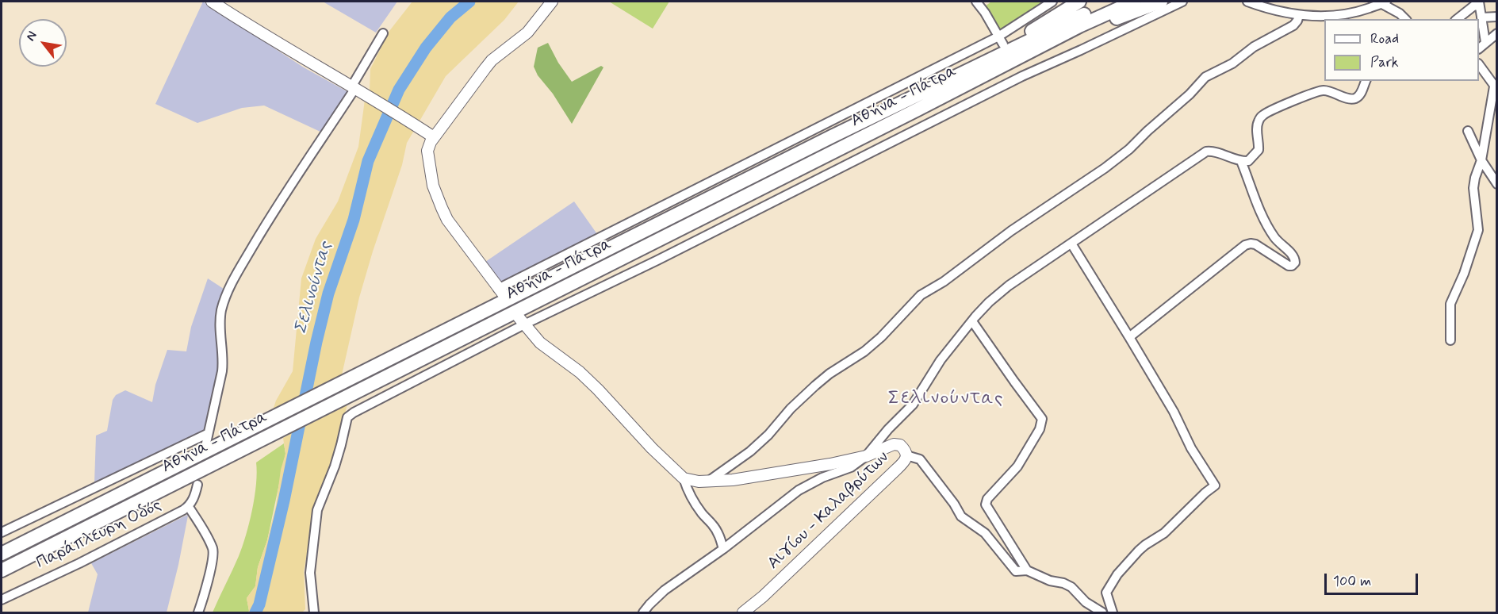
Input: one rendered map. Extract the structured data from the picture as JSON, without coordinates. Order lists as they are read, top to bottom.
{
  "streets": {
    "highway": ["Αθήνα - Πάτρα"],
    "main road": ["Αιγίου - Καλαβρύτων"],
    "street": ["Παράπλευρη Οδός"]
  },
  "districts": ["Σελινούντας"],
  "water": ["Σελινούντας"],
  "legend": ["Road", "Park"],
  "scale_bar": "100 m",
  "north": "top left"
}
